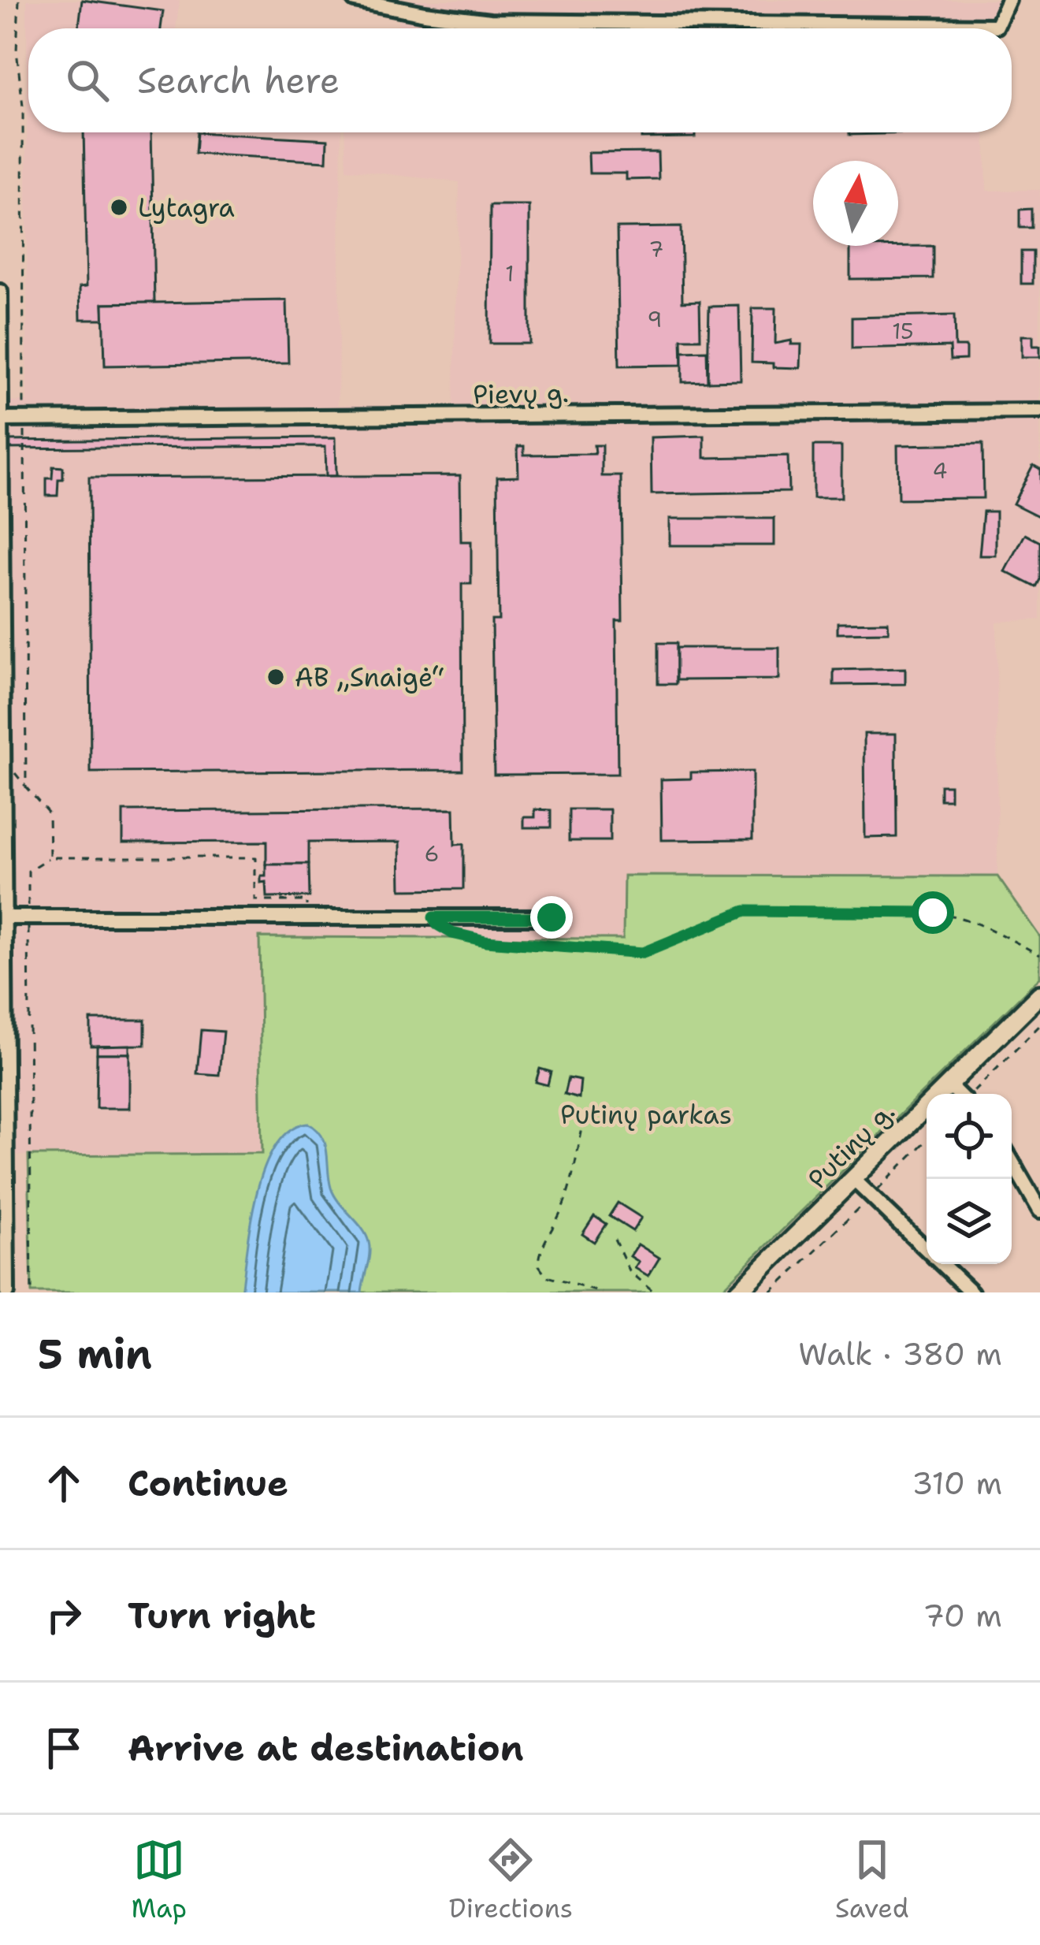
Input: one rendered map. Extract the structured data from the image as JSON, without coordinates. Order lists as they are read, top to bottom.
{
  "streets": {
    "main road": ["Putinų g."],
    "street": ["Pievų g."]
  },
  "parks": ["Putinų parkas"],
  "places": ["Lytagra", "AB „Snaigė“"],
  "house_numbers": [
    "7",
    "1",
    "9",
    "15",
    "4",
    "6"
  ],
  "north": "top",
  "page": {
    "search": "Search here",
    "heading": ["5 min", "Walk · 380 m"],
    "list": [
      ["Continue", "310 m"],
      ["Turn right", "70 m"],
      "Arrive at destination"
    ],
    "nav": ["Map", "Directions", "Saved"]
  }
}
